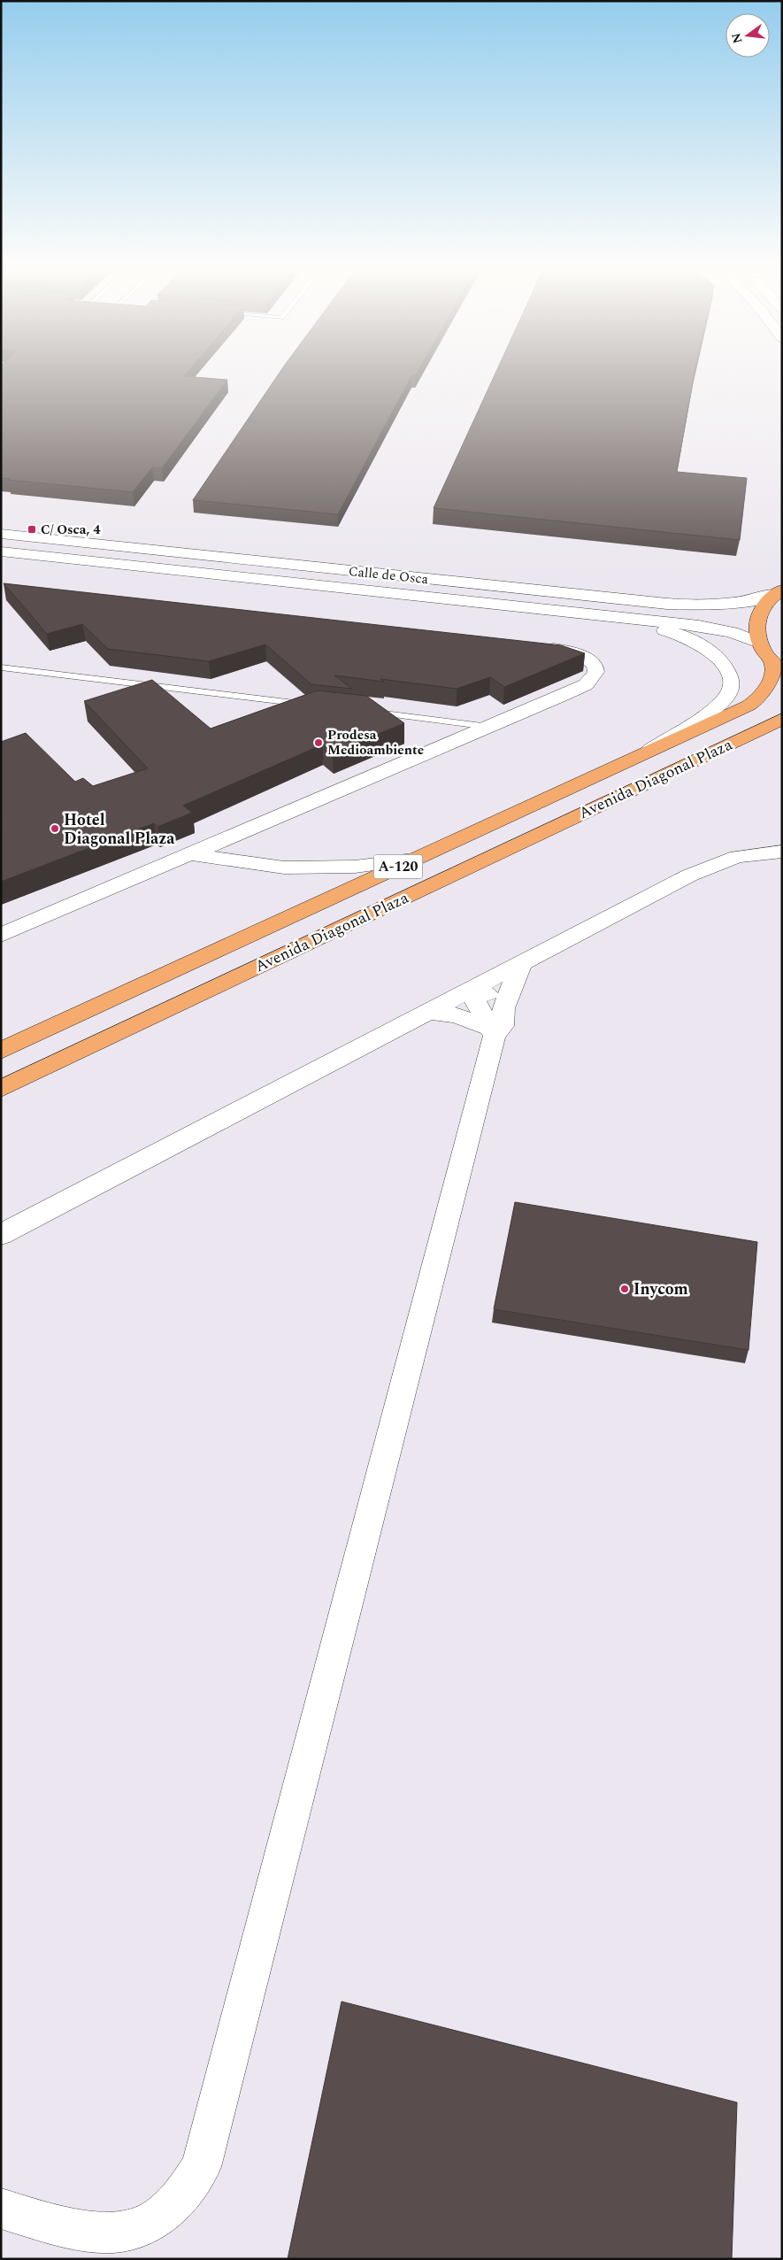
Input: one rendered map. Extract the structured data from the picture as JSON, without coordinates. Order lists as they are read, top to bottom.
{
  "streets": {
    "main road": ["Avenida Diagonal Plaza", "A-120"],
    "street": ["Calle de Osca"]
  },
  "crossings": [
    ["Calle de Osca", "A-120"],
    ["Avenida Diagonal Plaza", "A-120"]
  ],
  "places": {
    "transit": ["C/ Osca, 4"],
    "other": ["Prodesa Medioambiente", "Hotel Diagonal Plaza", "Inycom"]
  },
  "north": "left"
}
